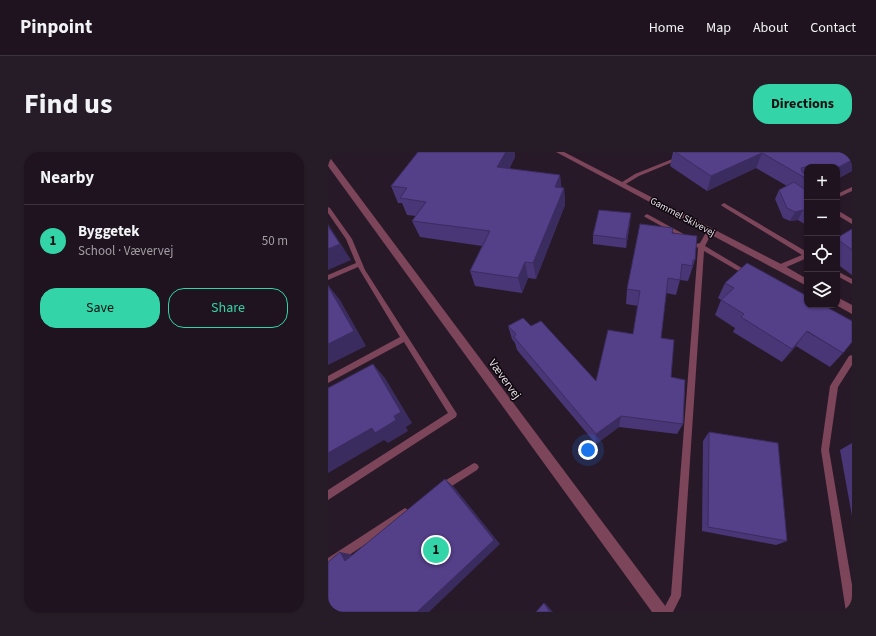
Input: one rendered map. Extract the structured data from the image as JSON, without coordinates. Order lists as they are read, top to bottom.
{
  "streets": {
    "street": ["Gammel Skivevej", "Vævervej"]
  },
  "page": {
    "header": "Pinpoint",
    "nav": [
      "Home",
      "Map",
      "About",
      "Contact"
    ],
    "title": "Find us",
    "buttons": [
      "Directions",
      ["Save", "Share"]
    ],
    "heading": "Nearby",
    "map_buttons": ["+", "−"],
    "list": [
      {
        "mark": "1",
        "name": "Byggetek",
        "note": "School · Vævervej",
        "value": "50 m"
      }
    ],
    "pins": "1"
  }
}
